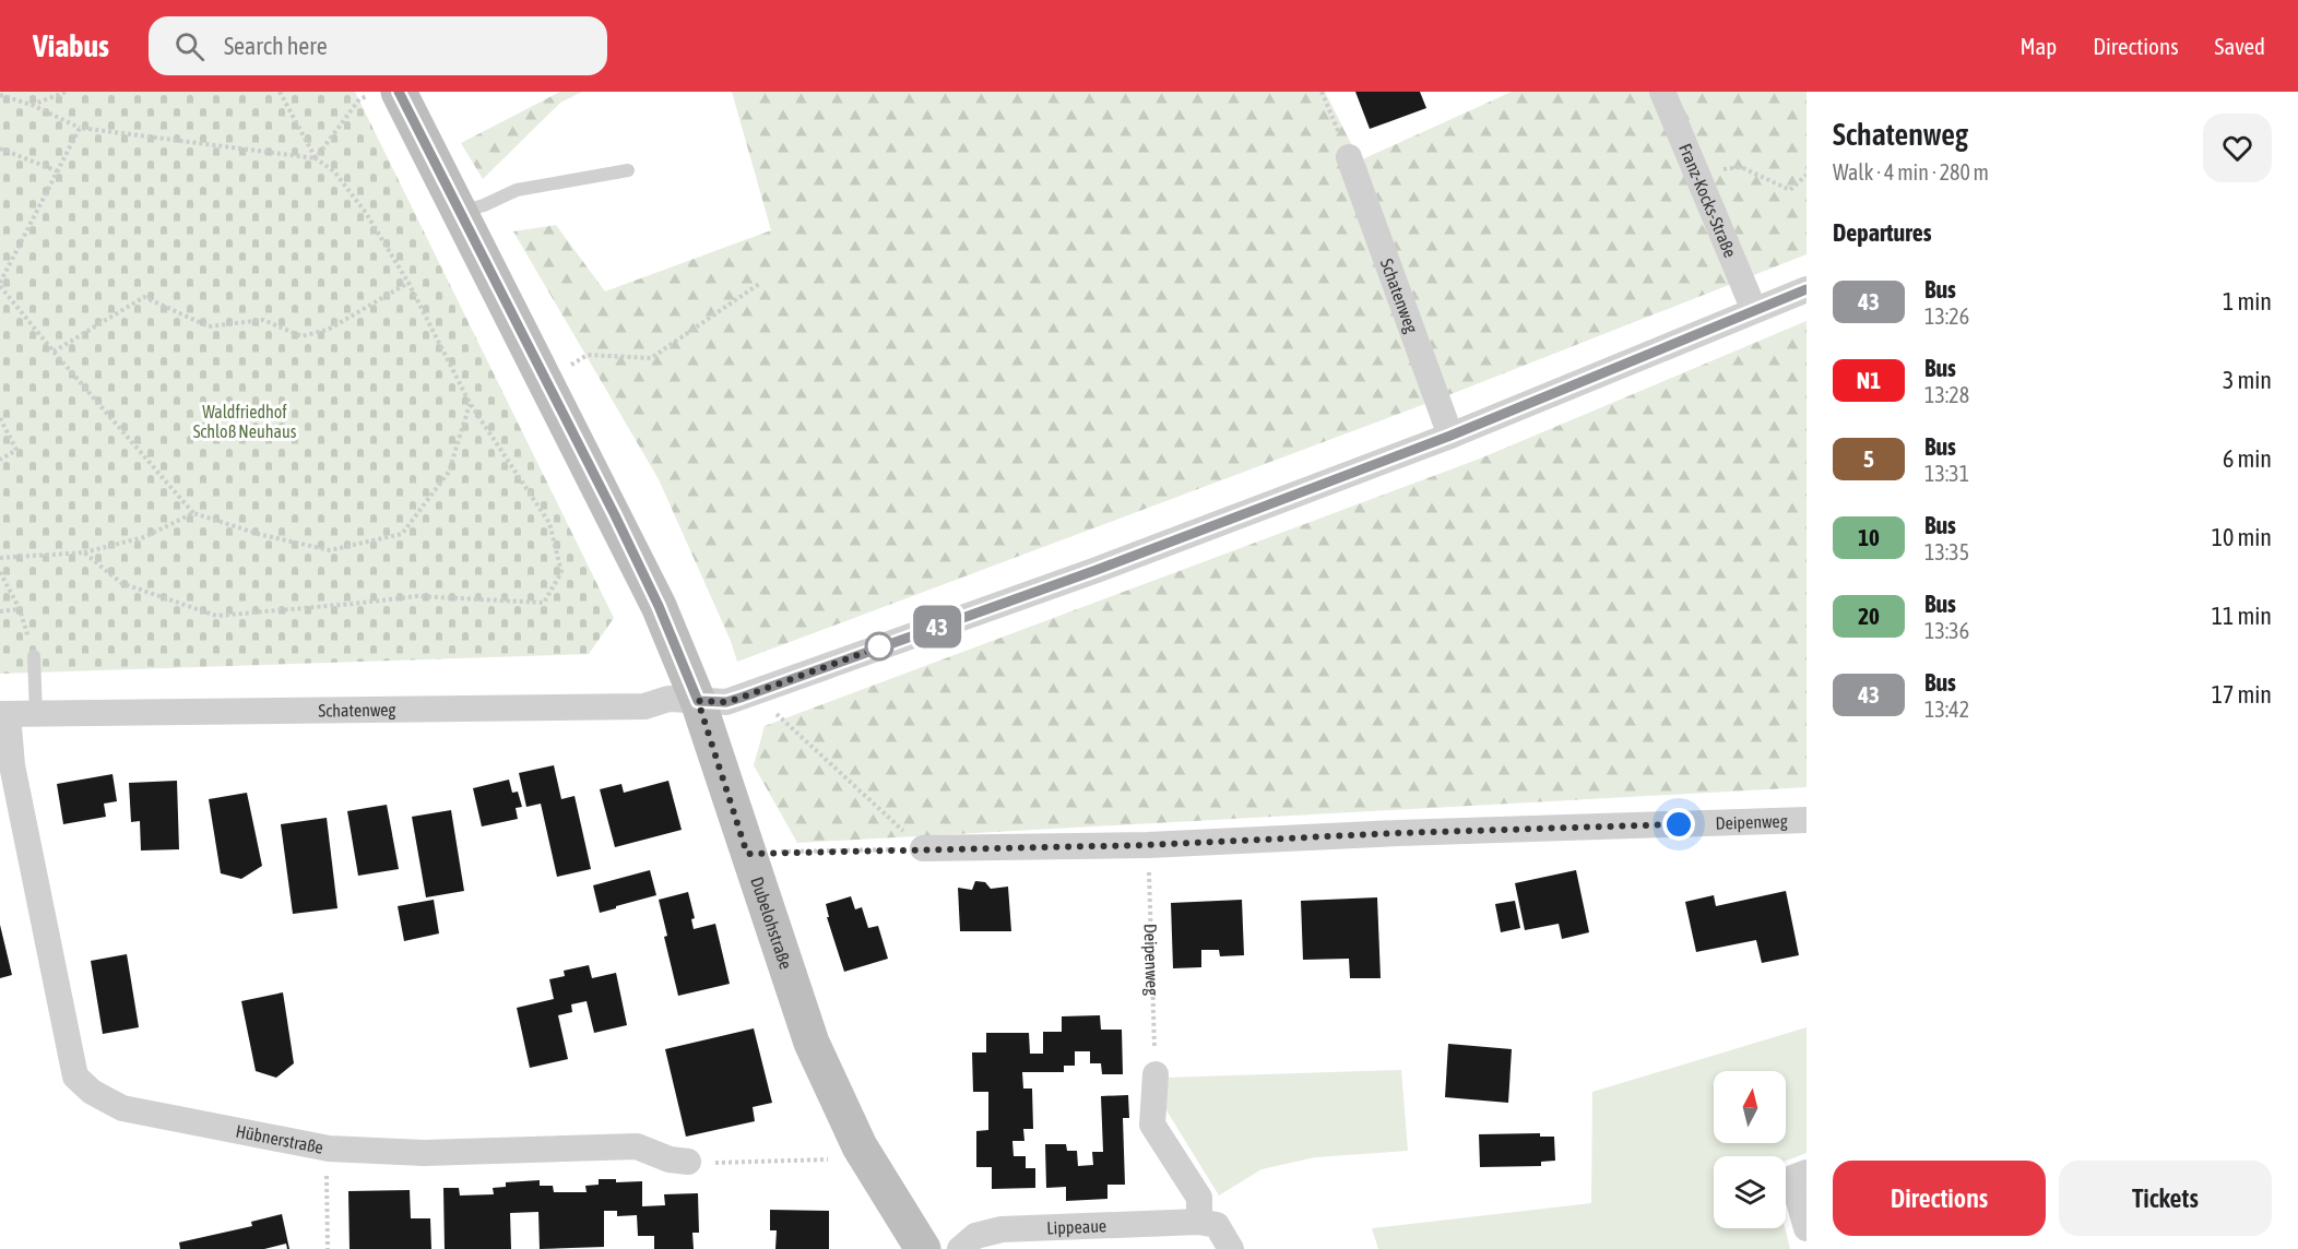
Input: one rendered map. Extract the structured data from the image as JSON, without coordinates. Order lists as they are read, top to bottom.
{
  "streets": {
    "main road": ["Dubelohstraße"],
    "street": [
      "Franz-Kocks-Straße",
      "Schatenweg",
      "Deipenweg",
      "Hübnerstraße",
      "Lippeaue"
    ]
  },
  "crossings": [
    ["Franz-Kocks-Straße", "Schatenweg"],
    ["Schatenweg", "Dubelohstraße"],
    ["Schatenweg", "Hübnerstraße"]
  ],
  "parks": ["Waldfriedhof Schloß Neuhaus"],
  "lines": ["bus line 43"],
  "north": "top",
  "page": {
    "header": "Viabus",
    "search": "Search here",
    "nav": ["Map", "Directions", "Saved"],
    "on_map": "43",
    "heading": [
      ["Schatenweg", "Walk · 4 min · 280 m"],
      "Departures"
    ],
    "list": [
      {
        "mark": "43",
        "name": "Bus",
        "note": "13:26",
        "value": "1 min"
      },
      {
        "mark": "N1",
        "name": "Bus",
        "note": "13:28",
        "value": "3 min"
      },
      {
        "mark": "5",
        "name": "Bus",
        "note": "13:31",
        "value": "6 min"
      },
      {
        "mark": "10",
        "name": "Bus",
        "note": "13:35",
        "value": "10 min"
      },
      {
        "mark": "20",
        "name": "Bus",
        "note": "13:36",
        "value": "11 min"
      },
      {
        "mark": "43",
        "name": "Bus",
        "note": "13:42",
        "value": "17 min"
      }
    ],
    "buttons": ["Directions", "Tickets"]
  }
}
